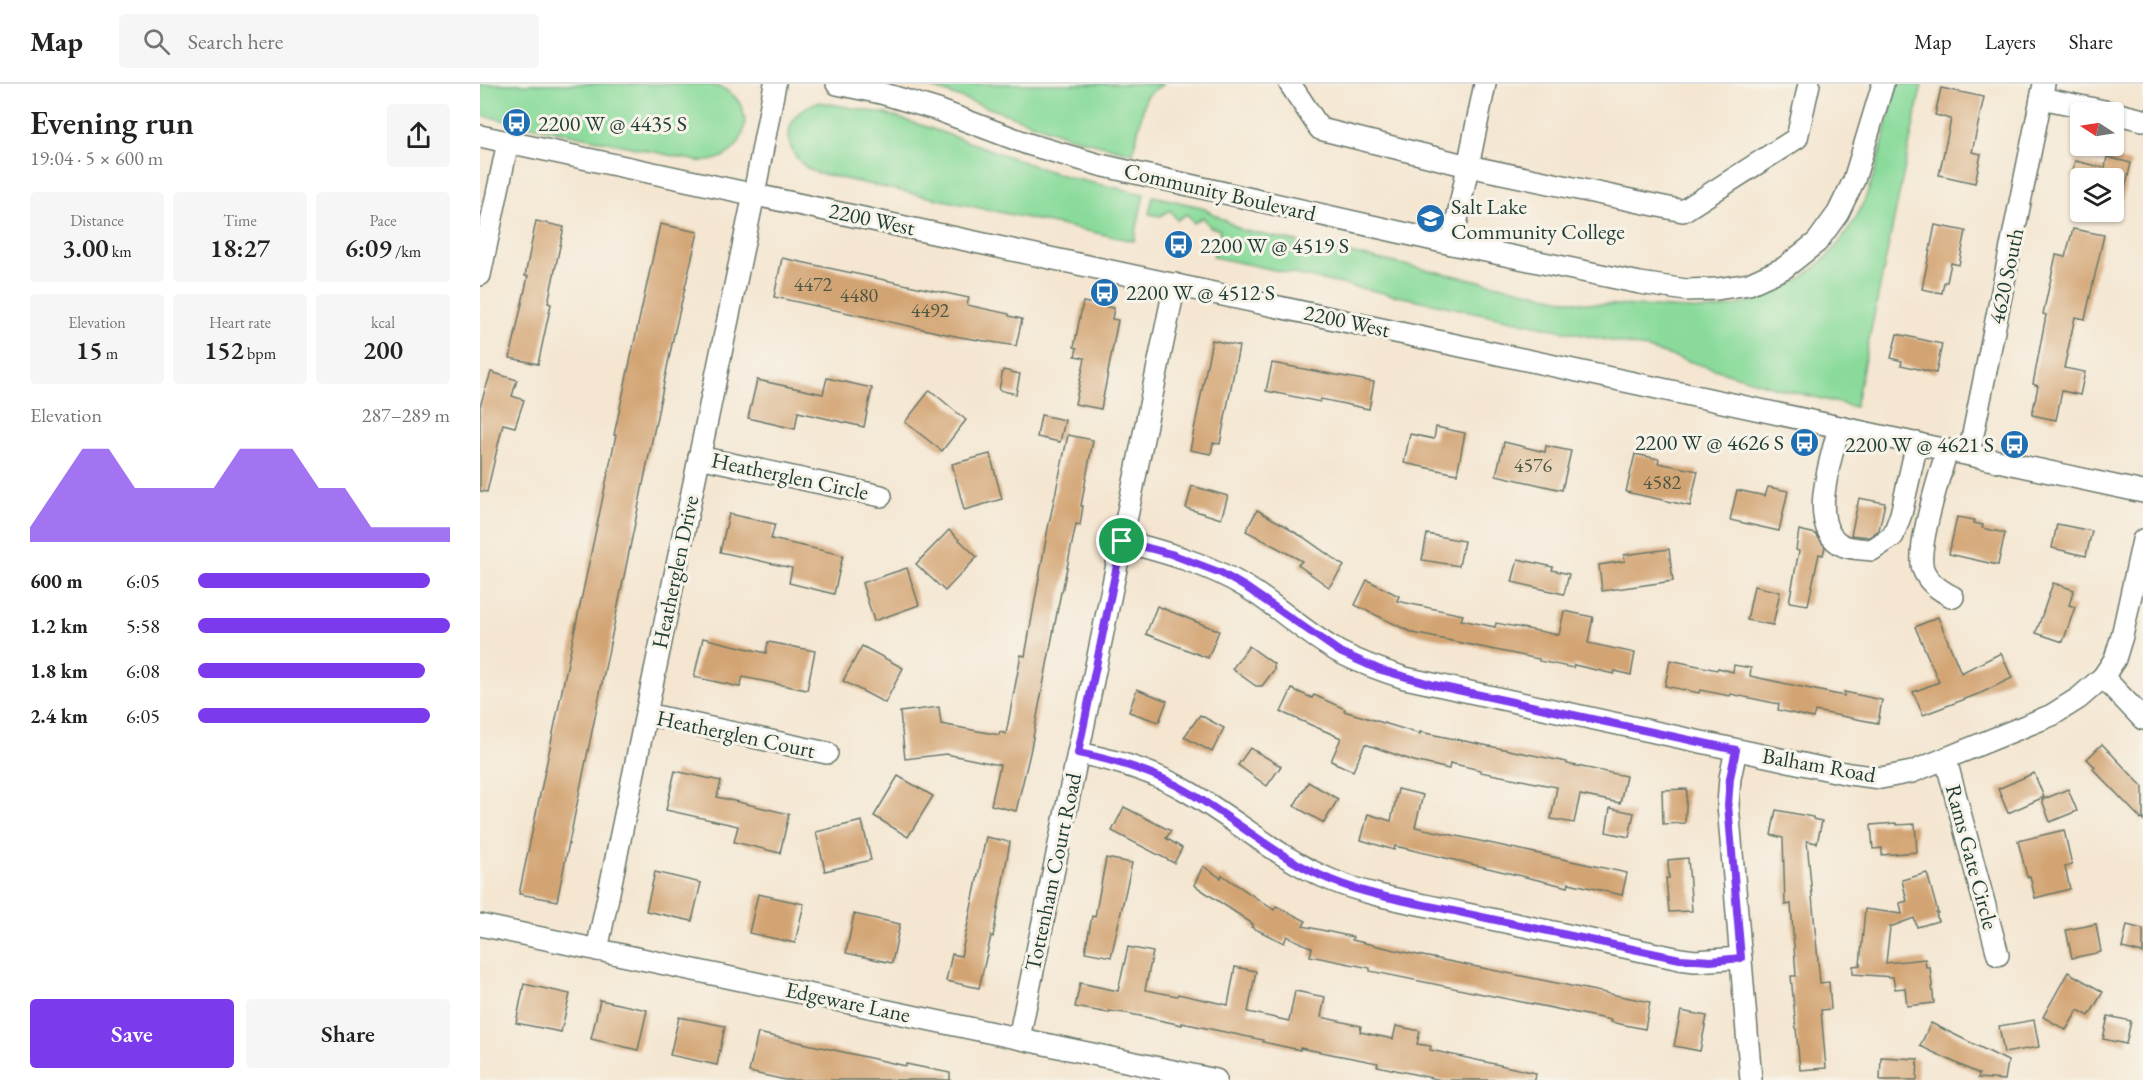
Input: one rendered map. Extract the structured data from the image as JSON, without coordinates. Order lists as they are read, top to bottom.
{
  "streets": {
    "street": [
      "Community Boulevard",
      "2200 West",
      "4620 South",
      "Heatherglen Circle",
      "Heatherglen Drive",
      "Heatherglen Court",
      "Balham Road",
      "Rams Gate Circle",
      "Tottenham Court Road",
      "Edgeware Lane"
    ]
  },
  "crossings": [
    ["2200 West", "4620 South"],
    ["2200 West", "Heatherglen Drive"],
    ["2200 West", "Tottenham Court Road"],
    ["Heatherglen Circle", "Heatherglen Drive"],
    ["Heatherglen Drive", "Heatherglen Court"],
    ["Heatherglen Drive", "Edgeware Lane"],
    ["Balham Road", "Rams Gate Circle"],
    ["Balham Road", "Tottenham Court Road"],
    ["Tottenham Court Road", "Edgeware Lane"]
  ],
  "places": {
    "bus stop": [
      "2200 W @ 4435 S",
      "2200 W @ 4519 S",
      "2200 W @ 4512 S",
      "2200 W @ 4626 S",
      "2200 W @ 4621 S"
    ],
    "school or university": ["Salt Lake Community College"]
  },
  "house_numbers": [
    "4472",
    "4480",
    "4492",
    "4576",
    "4582"
  ],
  "north": "left",
  "page": {
    "header": "Map",
    "search": "Search here",
    "nav": ["Map", "Layers", "Share"],
    "heading": ["Evening run", "19:04 · 5 × 600 m"],
    "stats": [
      ["Distance", "3.00 km"],
      ["Time", "18:27"],
      ["Pace", "6:09 /km"],
      ["Elevation", "15 m"],
      ["Heart rate", "152 bpm"],
      ["kcal", "200"]
    ],
    "chart": ["Elevation", "287–289 m"],
    "list": [
      {
        "name": "600 m",
        "note": "6:05"
      },
      {
        "name": "1.2 km",
        "note": "5:58"
      },
      {
        "name": "1.8 km",
        "note": "6:08"
      },
      {
        "name": "2.4 km",
        "note": "6:05"
      }
    ],
    "buttons": ["Save", "Share"]
  }
}
